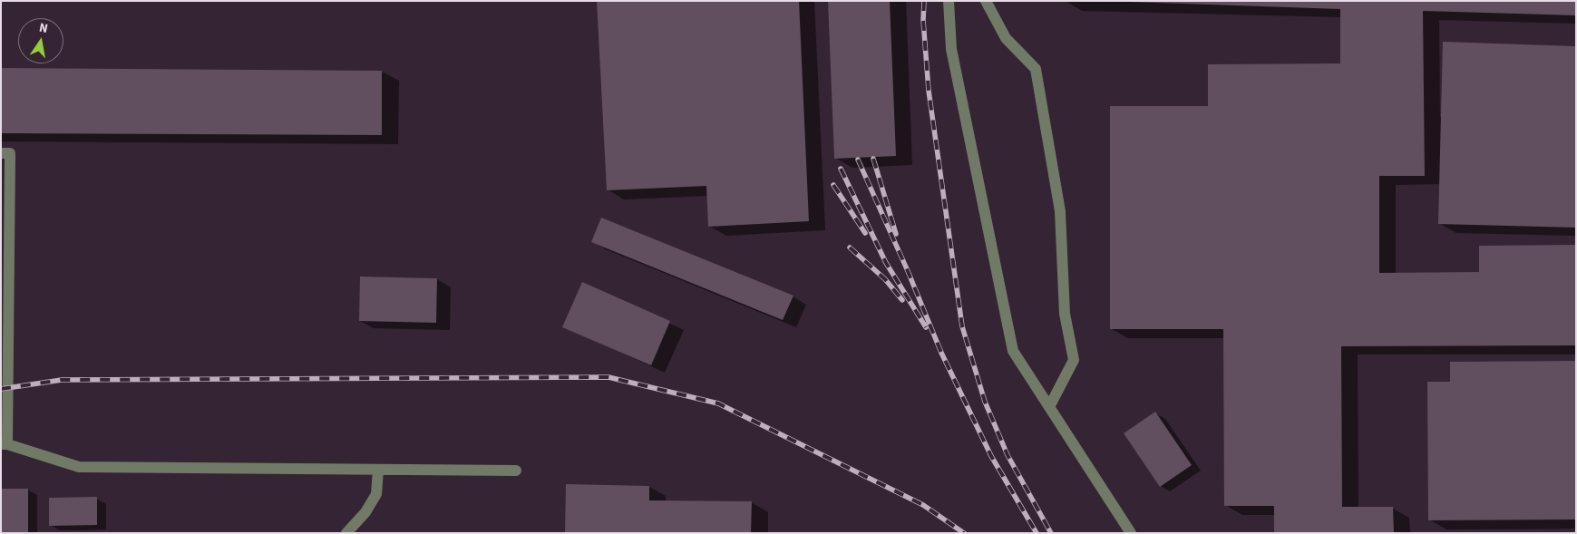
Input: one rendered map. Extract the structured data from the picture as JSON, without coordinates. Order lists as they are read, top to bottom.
{
  "north": "top"
}
